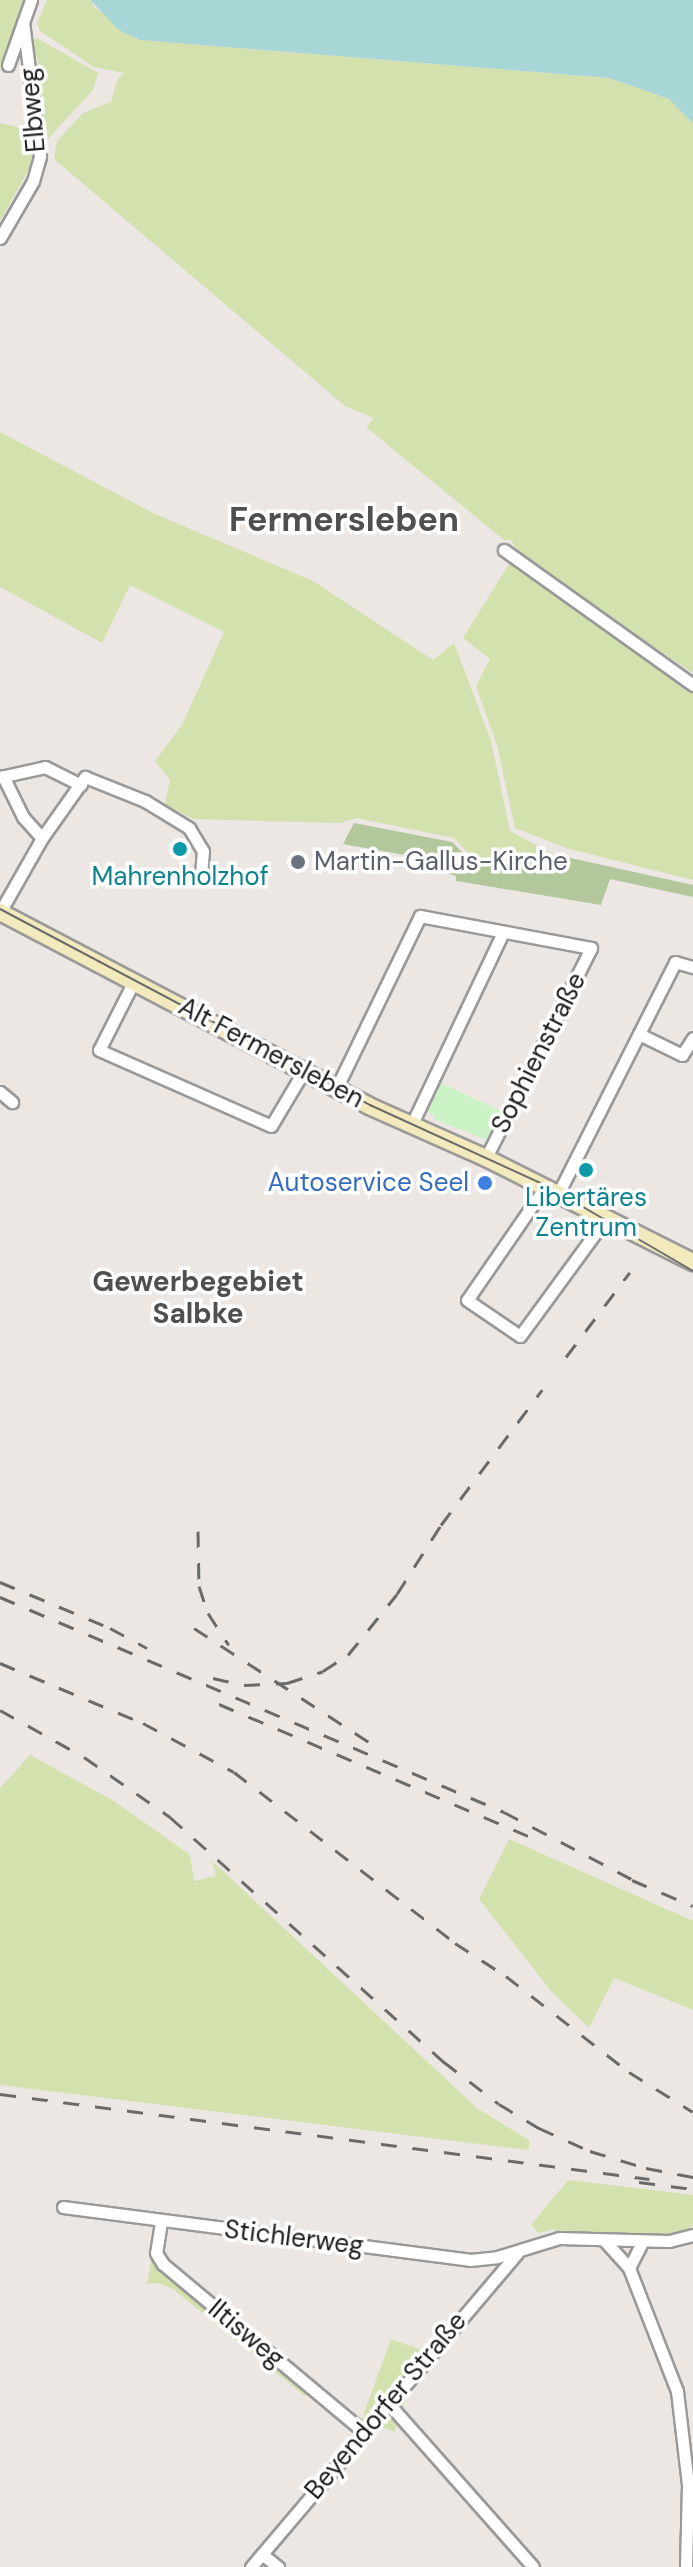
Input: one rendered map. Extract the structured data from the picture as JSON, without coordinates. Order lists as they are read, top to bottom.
{
  "streets": {
    "main road": ["Alt Fermersleben"],
    "street": [
      "Elbweg",
      "Sophienstraße",
      "Stichlerweg",
      "Iltisweg",
      "Beyendorfer Straße"
    ]
  },
  "crossings": [
    ["Alt Fermersleben", "Sophienstraße"],
    ["Stichlerweg", "Iltisweg"],
    ["Stichlerweg", "Beyendorfer Straße"],
    ["Iltisweg", "Beyendorfer Straße"]
  ],
  "districts": ["Fermersleben", "Gewerbegebiet Salbke"],
  "places": [
    "Mahrenholzhof",
    "Martin-Gallus-Kirche",
    "Libertäres Zentrum",
    "Autoservice Seel"
  ]
}
